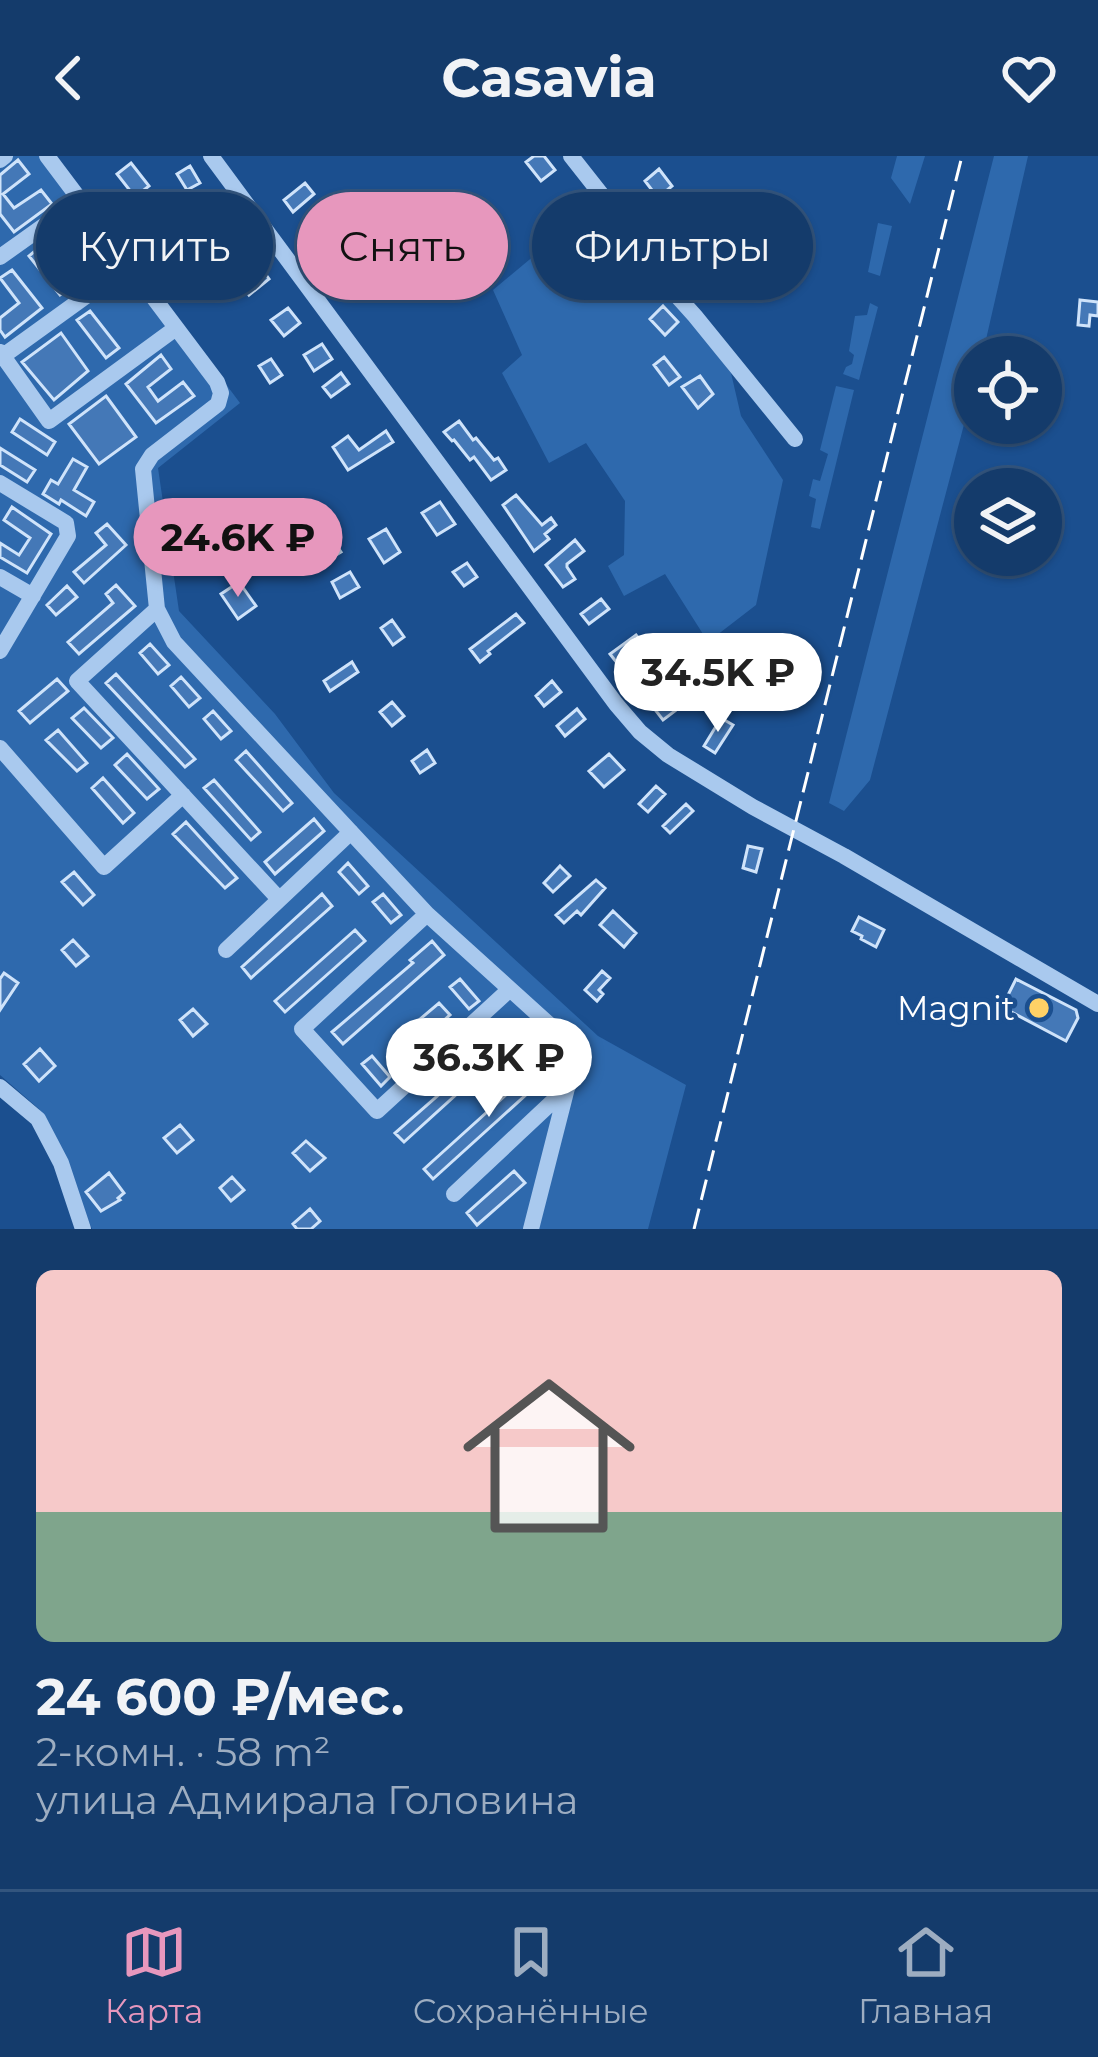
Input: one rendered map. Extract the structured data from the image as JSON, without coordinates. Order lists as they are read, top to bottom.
{
  "places": ["Magnit"],
  "page": {
    "header": "Casavia",
    "chip": ["Купить", "Снять", "Фильтры"],
    "price": ["24.6K ₽", "34.5K ₽", "36.3K ₽"],
    "list": [
      {
        "name": "24 600 ₽/мес.",
        "note": "2-комн. · 58 m² · улица Адмирала Головина"
      }
    ],
    "tabs": ["Карта", "Сохранённые", "Главная"]
  }
}
